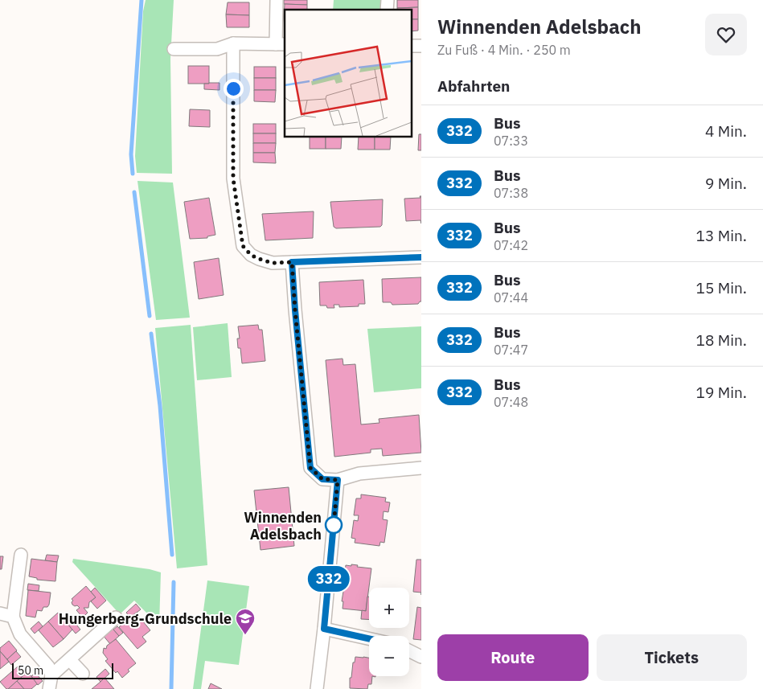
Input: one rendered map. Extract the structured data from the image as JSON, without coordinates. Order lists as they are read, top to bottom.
{
  "places": {
    "other": ["Winnenden Adelsbach"],
    "school or university": ["Hungerberg-Grundschule"]
  },
  "lines": ["bus line 332"],
  "scale_bar": "50 m",
  "page": {
    "on_map": "332",
    "heading": [
      ["Winnenden Adelsbach", "Zu Fuß · 4 Min. · 250 m"],
      "Abfahrten"
    ],
    "list": [
      {
        "mark": "332",
        "name": "Bus",
        "note": "07:33",
        "value": "4 Min."
      },
      {
        "mark": "332",
        "name": "Bus",
        "note": "07:38",
        "value": "9 Min."
      },
      {
        "mark": "332",
        "name": "Bus",
        "note": "07:42",
        "value": "13 Min."
      },
      {
        "mark": "332",
        "name": "Bus",
        "note": "07:44",
        "value": "15 Min."
      },
      {
        "mark": "332",
        "name": "Bus",
        "note": "07:47",
        "value": "18 Min."
      },
      {
        "mark": "332",
        "name": "Bus",
        "note": "07:48",
        "value": "19 Min."
      }
    ],
    "map_buttons": ["+", "−"],
    "buttons": ["Route", "Tickets"],
    "scale": "50 m"
  }
}
